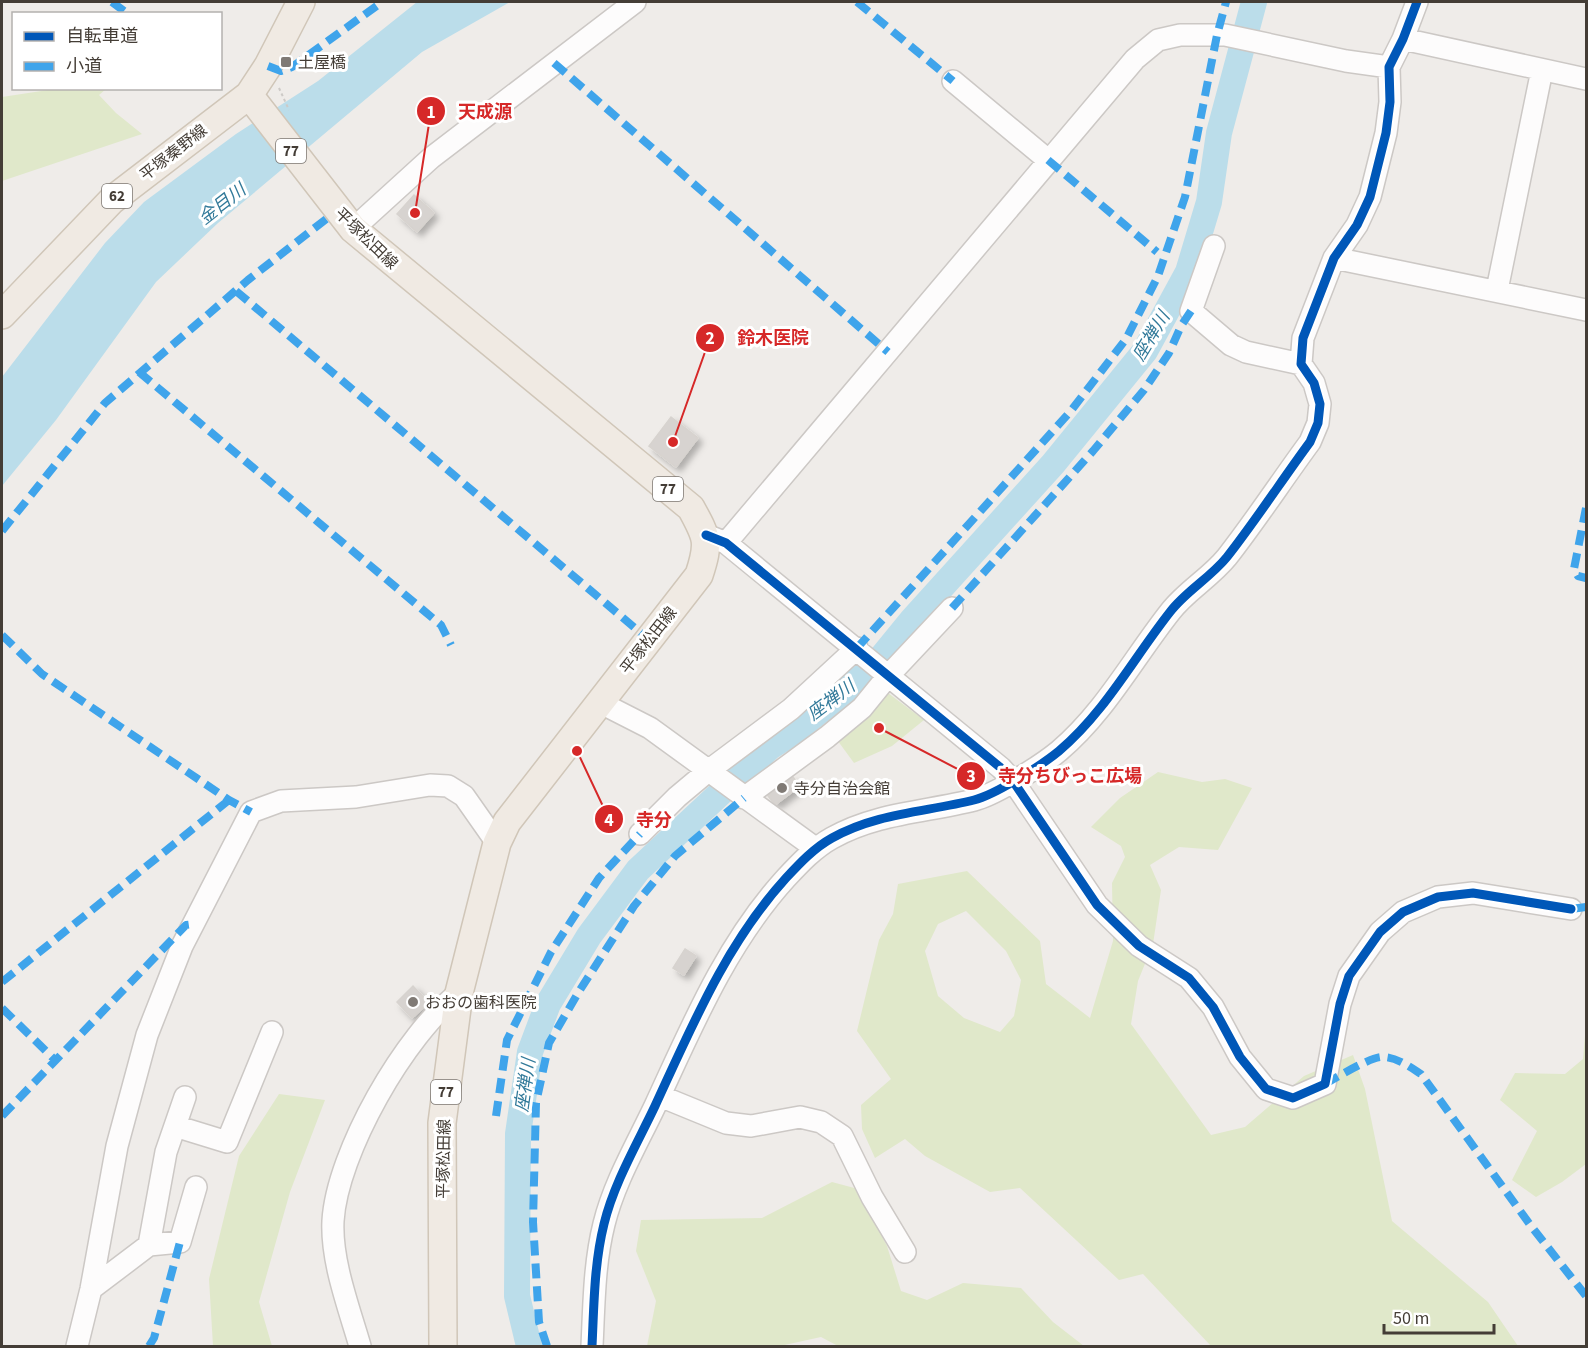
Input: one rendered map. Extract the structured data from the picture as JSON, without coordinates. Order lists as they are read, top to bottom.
{
  "streets": {
    "main road": [
      "77",
      "平塚秦野線",
      "62",
      "平塚松田線"
    ]
  },
  "crossings": [
    ["平塚秦野線", "平塚松田線"]
  ],
  "water": ["金目川", "座禅川"],
  "places": {
    "transit": ["土屋橋"],
    "other": [
      "天成源",
      "鈴木医院",
      "寺分ちびっこ広場",
      "寺分",
      "寺分自治会館",
      "おおの歯科医院"
    ]
  },
  "legend": ["自転車道", "小道"],
  "scale_bar": "50 m"
}
